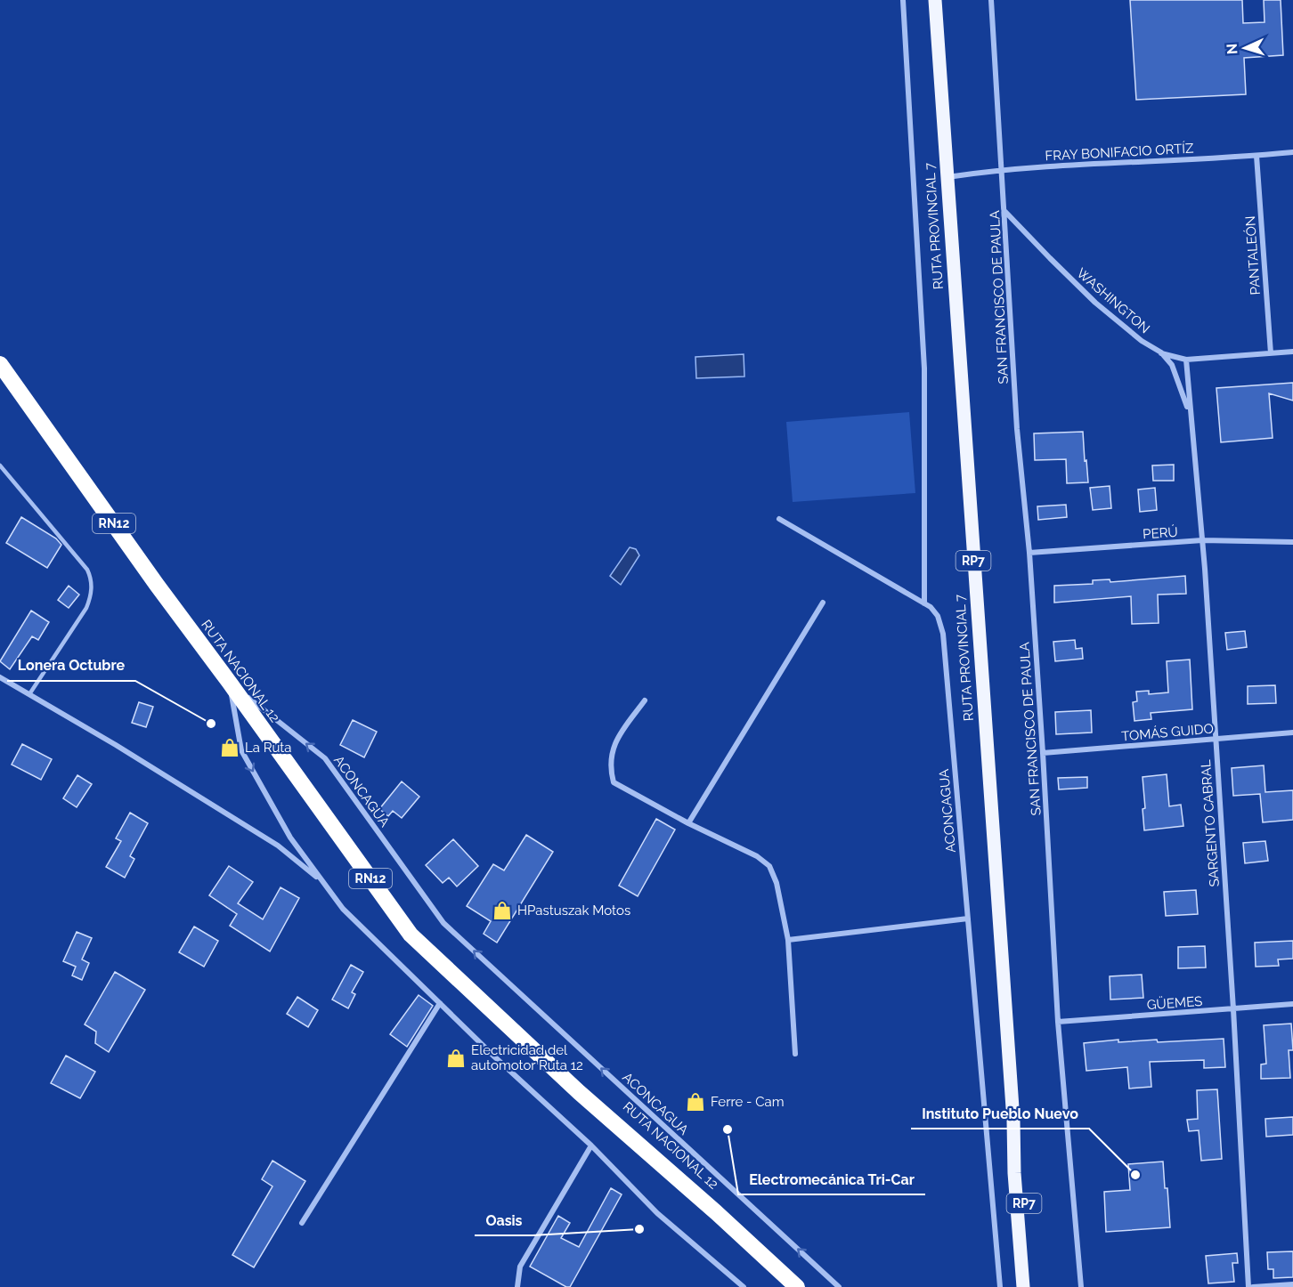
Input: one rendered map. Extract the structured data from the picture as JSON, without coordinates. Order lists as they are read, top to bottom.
{
  "streets": {
    "highway": ["RN12", "RUTA NACIONAL 12"],
    "main road": ["RUTA PROVINCIAL 7", "RP7"],
    "street": [
      "FRAY BONIFACIO ORTÍZ",
      "PANTALEÓN",
      "SAN FRANCISCO DE PAULA",
      "WASHINGTON",
      "PERÚ",
      "TOMÁS GUIDO",
      "ACONCAGUA",
      "SARGENTO CABRAL",
      "GÜEMES"
    ]
  },
  "crossings": [
    ["FRAY BONIFACIO ORTÍZ", "RUTA PROVINCIAL 7"],
    ["FRAY BONIFACIO ORTÍZ", "PANTALEÓN"],
    ["FRAY BONIFACIO ORTÍZ", "SAN FRANCISCO DE PAULA"],
    ["SAN FRANCISCO DE PAULA", "WASHINGTON"],
    ["SAN FRANCISCO DE PAULA", "PERÚ"],
    ["SAN FRANCISCO DE PAULA", "TOMÁS GUIDO"],
    ["SAN FRANCISCO DE PAULA", "GÜEMES"],
    ["WASHINGTON", "SARGENTO CABRAL"],
    ["PERÚ", "SARGENTO CABRAL"],
    ["RUTA NACIONAL 12", "ACONCAGUA"],
    ["TOMÁS GUIDO", "SARGENTO CABRAL"],
    ["SARGENTO CABRAL", "GÜEMES"]
  ],
  "one_way": ["ACONCAGUA"],
  "places": {
    "other": [
      "Lonera Octubre",
      "Electromecánica Tri-Car",
      "Instituto Pueblo Nuevo",
      "Oasis"
    ],
    "shop": [
      "La Ruta",
      "HPastuszak Motos",
      "Electricidad del automotor Ruta 12",
      "Ferre - Cam"
    ]
  },
  "north": "left"
}
